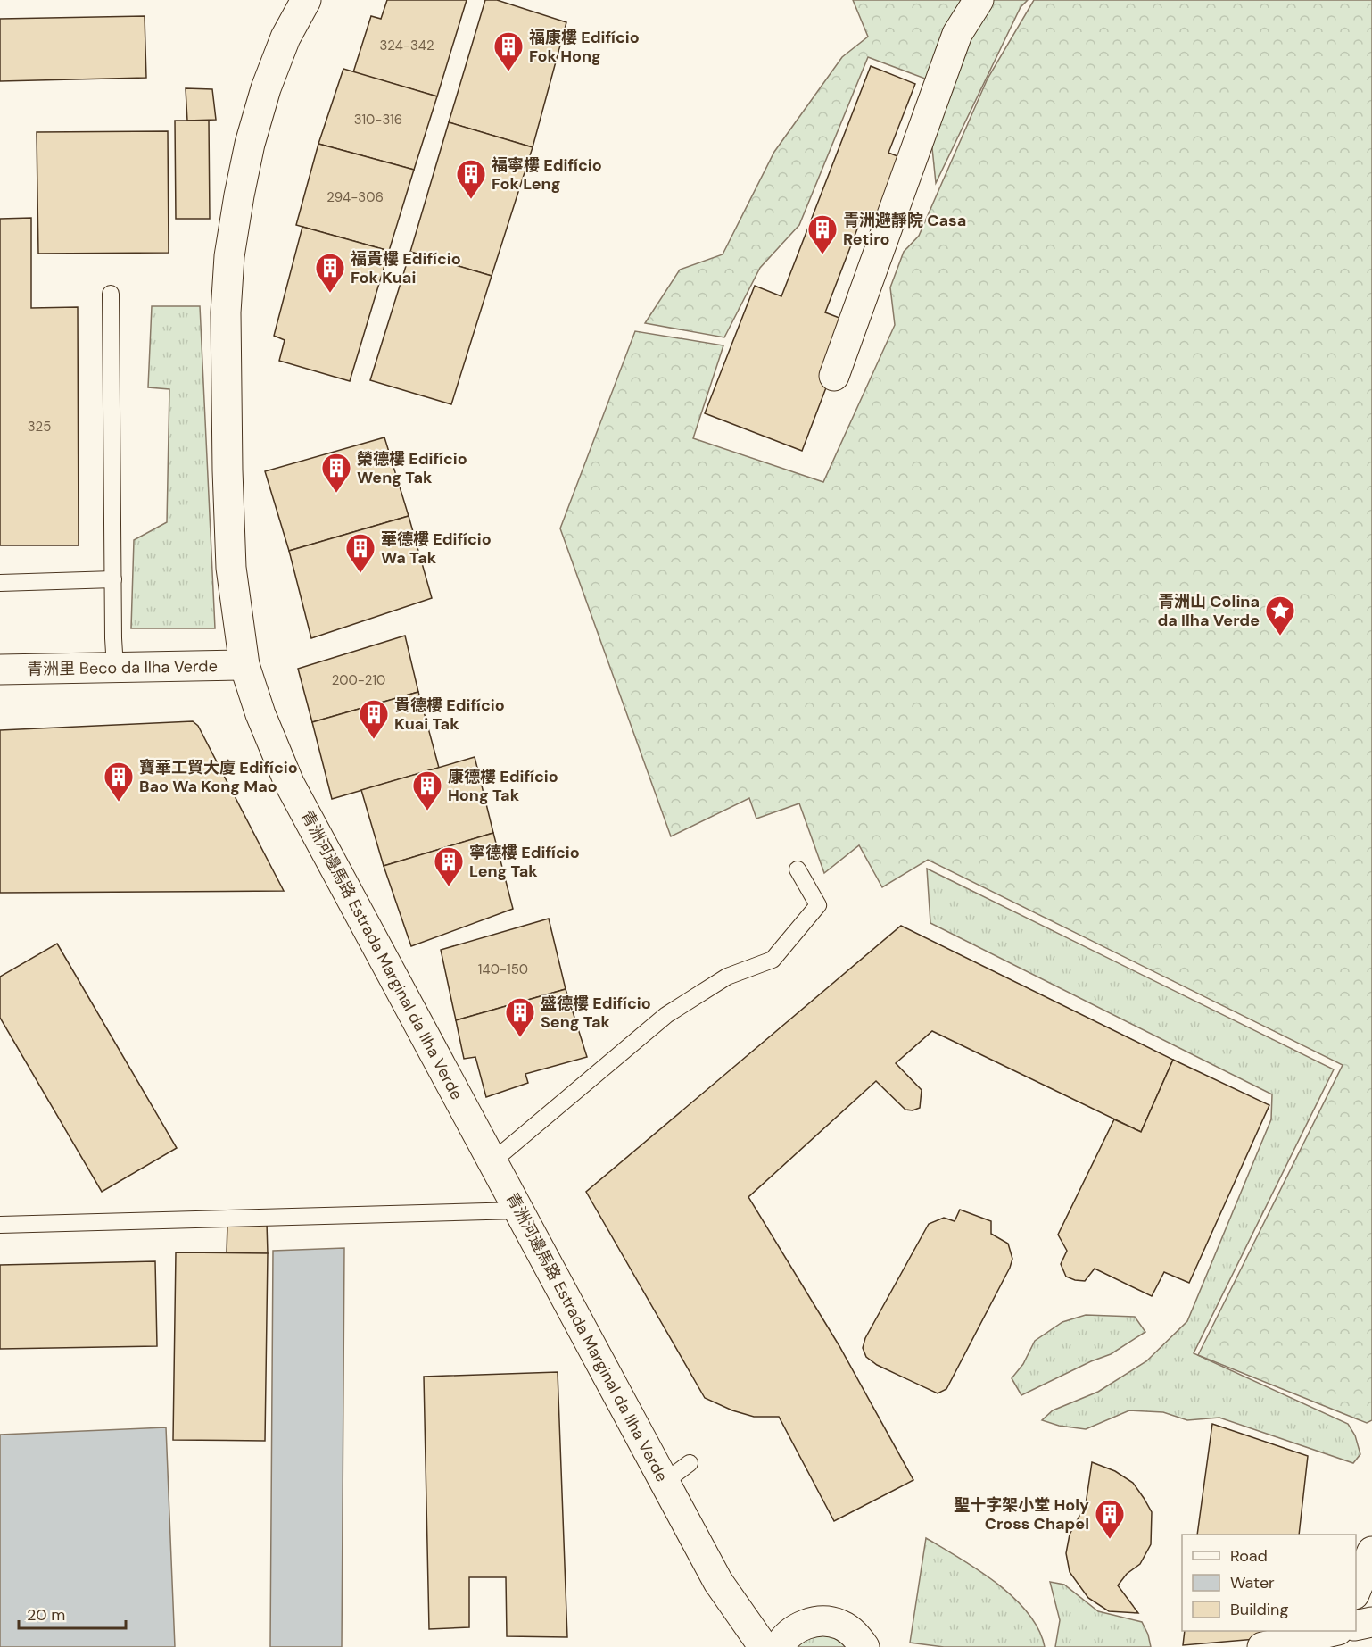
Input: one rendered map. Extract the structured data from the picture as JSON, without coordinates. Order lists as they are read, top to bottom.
{
  "streets": {
    "main road": ["青洲里 Beco da Ilha Verde", "青洲河邊馬路 Estrada Marginal da Ilha Verde"]
  },
  "crossings": [
    ["青洲里 Beco da Ilha Verde", "青洲河邊馬路 Estrada Marginal da Ilha Verde"]
  ],
  "places": {
    "building": [
      "福康樓 Edifício Fok Hong",
      "福寧樓 Edifício Fok Leng",
      "青洲避靜院 Casa Retiro",
      "福貴樓 Edifício Fok Kuai",
      "榮德樓 Edifício Weng Tak",
      "華德樓 Edifício Wa Tak",
      "貴德樓 Edifício Kuai Tak",
      "寶華工貿大廈 Edifício Bao Wa Kong Mao",
      "康德樓 Edifício Hong Tak",
      "寧德樓 Edifício Leng Tak",
      "盛德樓 Edifício Seng Tak",
      "聖十字架小堂 Holy Cross Chapel"
    ],
    "place": ["青洲山 Colina da Ilha Verde"]
  },
  "house_numbers": [
    "324-342",
    "310-316",
    "294-306",
    "325",
    "200-210",
    "140-150"
  ],
  "legend": ["Road", "Water", "Building"],
  "scale_bar": "20 m"
}
